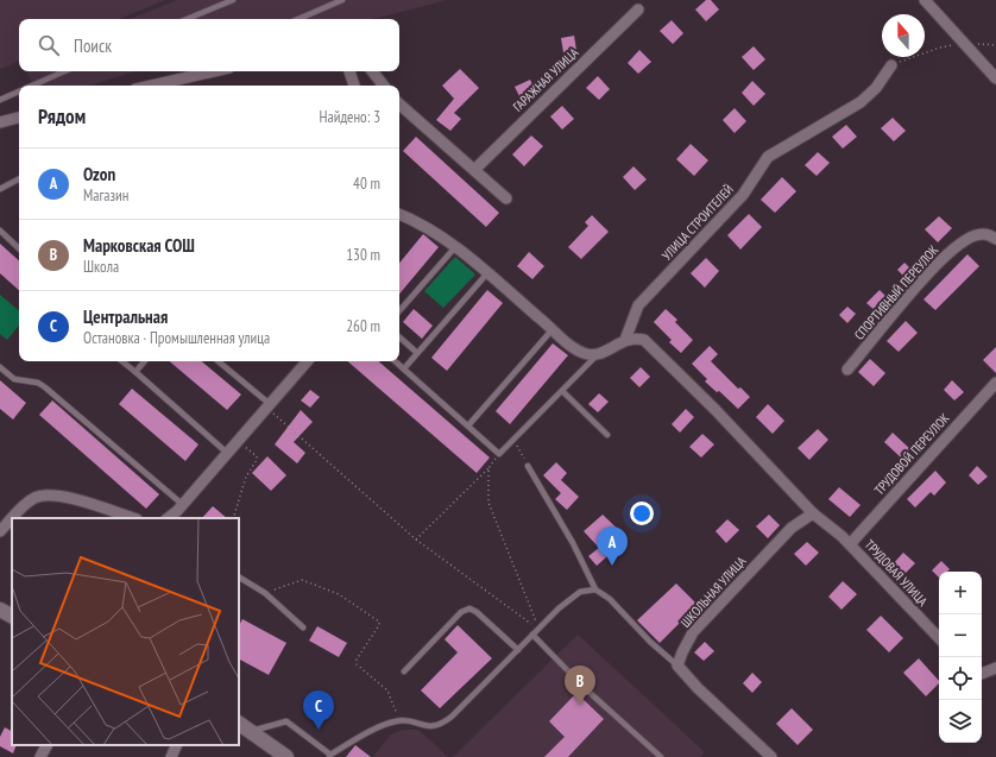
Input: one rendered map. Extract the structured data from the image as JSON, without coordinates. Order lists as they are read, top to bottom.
{
  "streets": {
    "street": [
      "ГАРАЖНАЯ УЛИЦА",
      "УЛИЦА СТРОИТЕЛЕЙ",
      "СПОРТИВНЫЙ ПЕРЕУЛОК",
      "ТРУДОВОЙ ПЕРЕУЛОК",
      "ТРУДОВАЯ УЛИЦА",
      "ШКОЛЬНАЯ УЛИЦА"
    ]
  },
  "crossings": [
    ["УЛИЦА СТРОИТЕЛЕЙ", "ТРУДОВАЯ УЛИЦА"],
    ["ТРУДОВОЙ ПЕРЕУЛОК", "ТРУДОВАЯ УЛИЦА"],
    ["ТРУДОВАЯ УЛИЦА", "ШКОЛЬНАЯ УЛИЦА"]
  ],
  "north": "top",
  "page": {
    "search": "Поиск",
    "heading": ["Рядом", "Найдено: 3"],
    "list": [
      {
        "mark": "A",
        "name": "Ozon",
        "note": "Магазин",
        "value": "40 m"
      },
      {
        "mark": "B",
        "name": "Марковская СОШ",
        "note": "Школа",
        "value": "130 m"
      },
      {
        "mark": "C",
        "name": "Центральная",
        "note": "Остановка · Промышленная улица",
        "value": "260 m"
      }
    ],
    "pins": ["A", "B", "C"],
    "map_buttons": ["+", "−"]
  }
}
